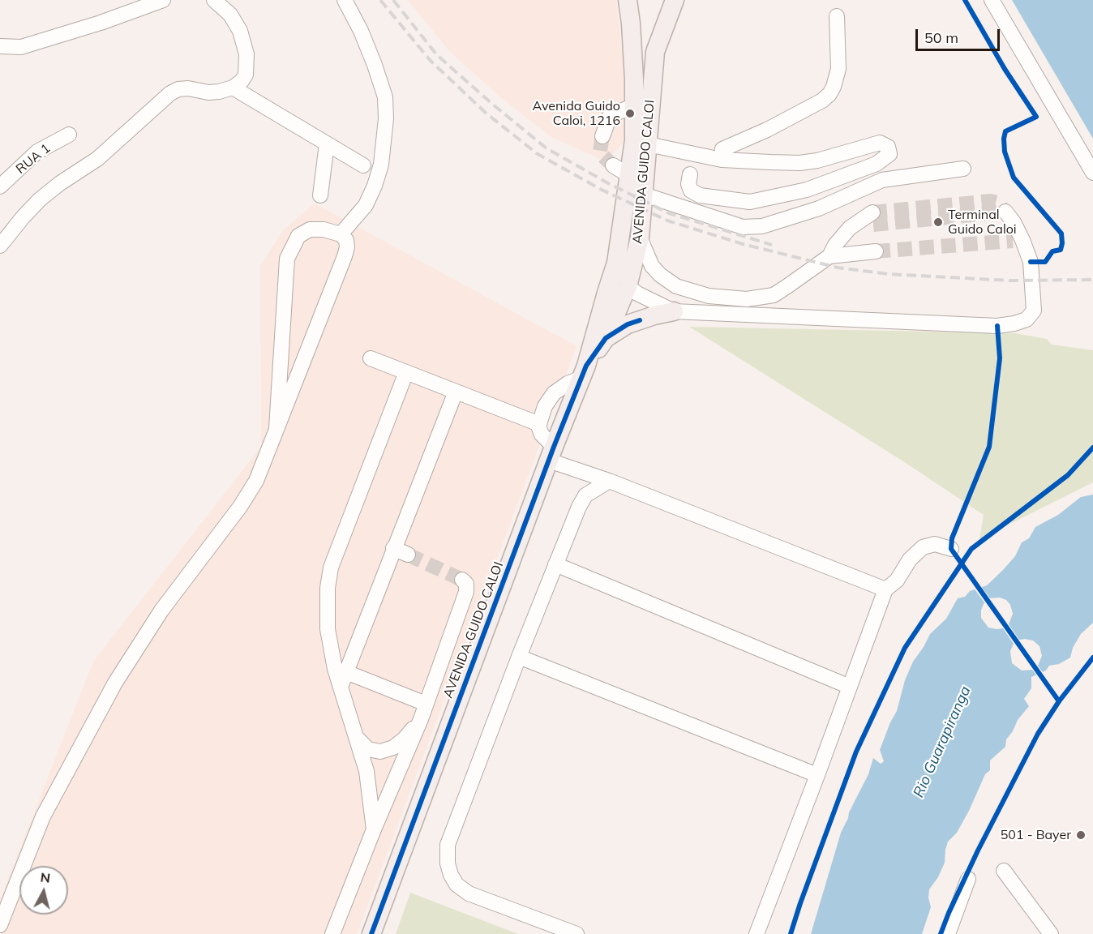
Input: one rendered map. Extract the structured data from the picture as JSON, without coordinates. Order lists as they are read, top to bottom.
{
  "streets": {
    "main road": ["AVENIDA GUIDO CALOI"],
    "street": ["RUA 1"]
  },
  "water": ["Rio Guarapiranga"],
  "places": ["Avenida Guido Caloi, 1216", "Terminal Guido Caloi", "501 - Bayer"],
  "scale_bar": "50 m",
  "north": "top"
}
